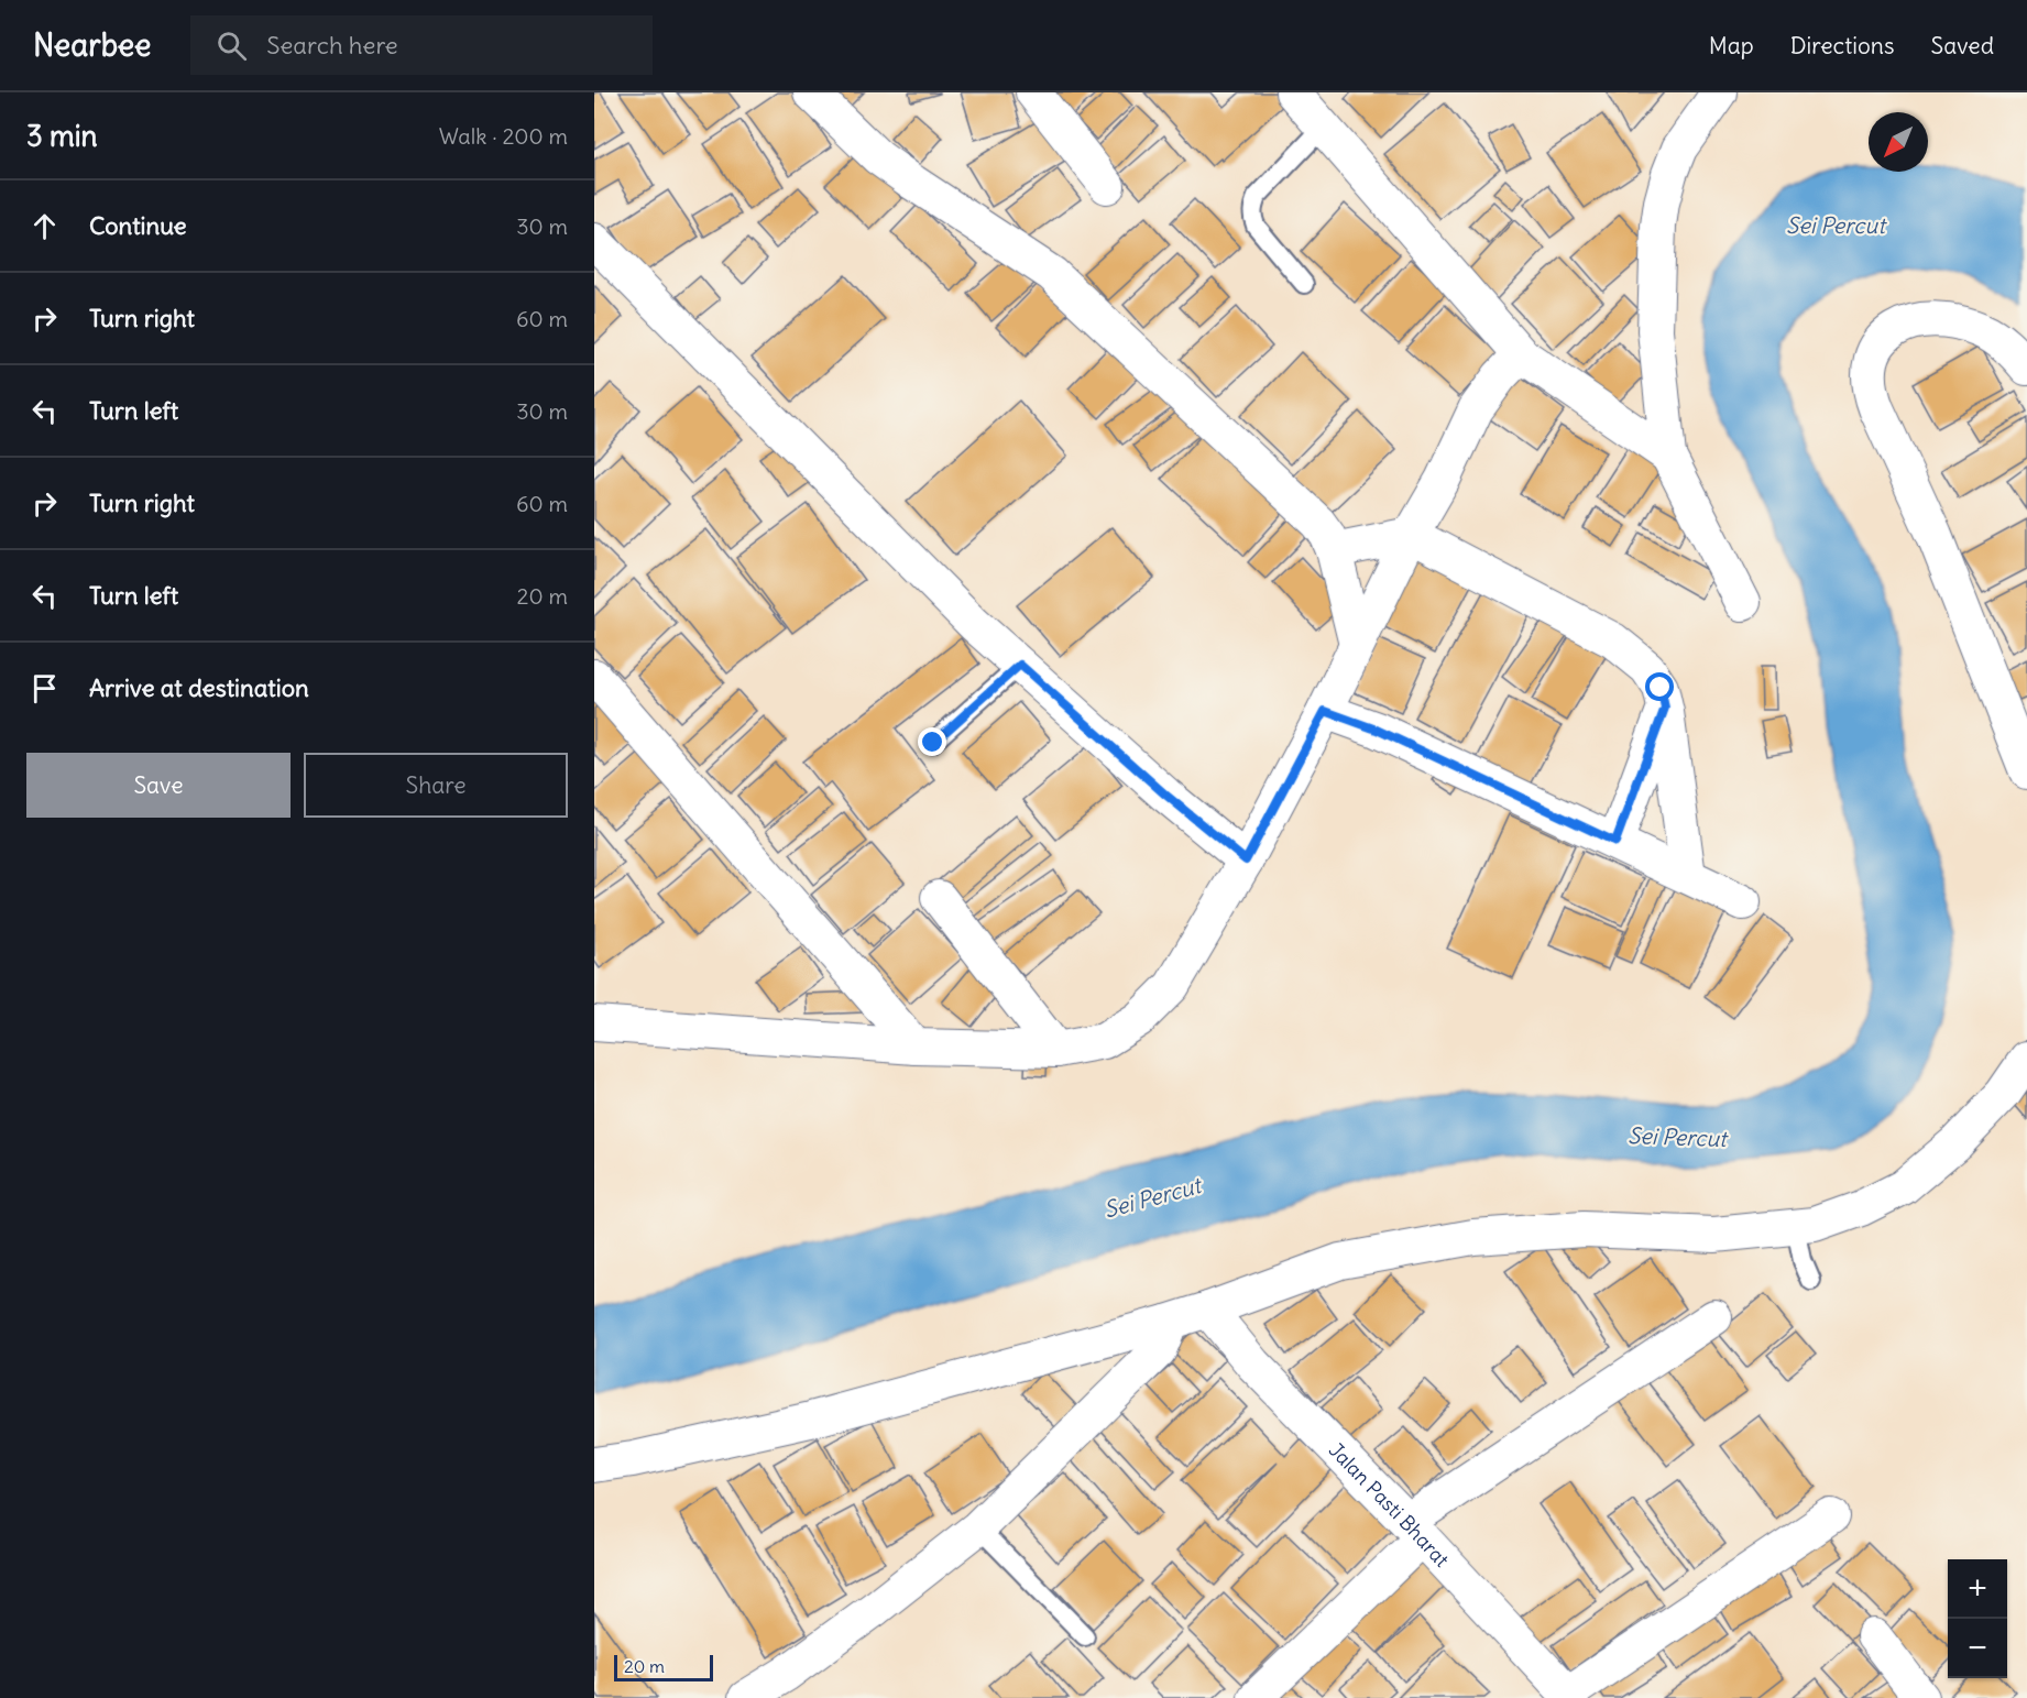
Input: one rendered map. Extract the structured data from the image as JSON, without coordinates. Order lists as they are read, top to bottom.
{
  "streets": {
    "street": ["Jalan Pasti Bharat"]
  },
  "water": ["Sei Percut"],
  "scale_bar": "20 m",
  "north": "bottom left",
  "page": {
    "header": "Nearbee",
    "search": "Search here",
    "nav": ["Map", "Directions", "Saved"],
    "heading": ["3 min", "Walk · 200 m"],
    "list": [
      ["Continue", "30 m"],
      ["Turn right", "60 m"],
      ["Turn left", "30 m"],
      ["Turn right", "60 m"],
      ["Turn left", "20 m"],
      "Arrive at destination"
    ],
    "buttons": ["Save", "Share"],
    "map_buttons": ["+", "−"],
    "scale": "20 m"
  }
}
